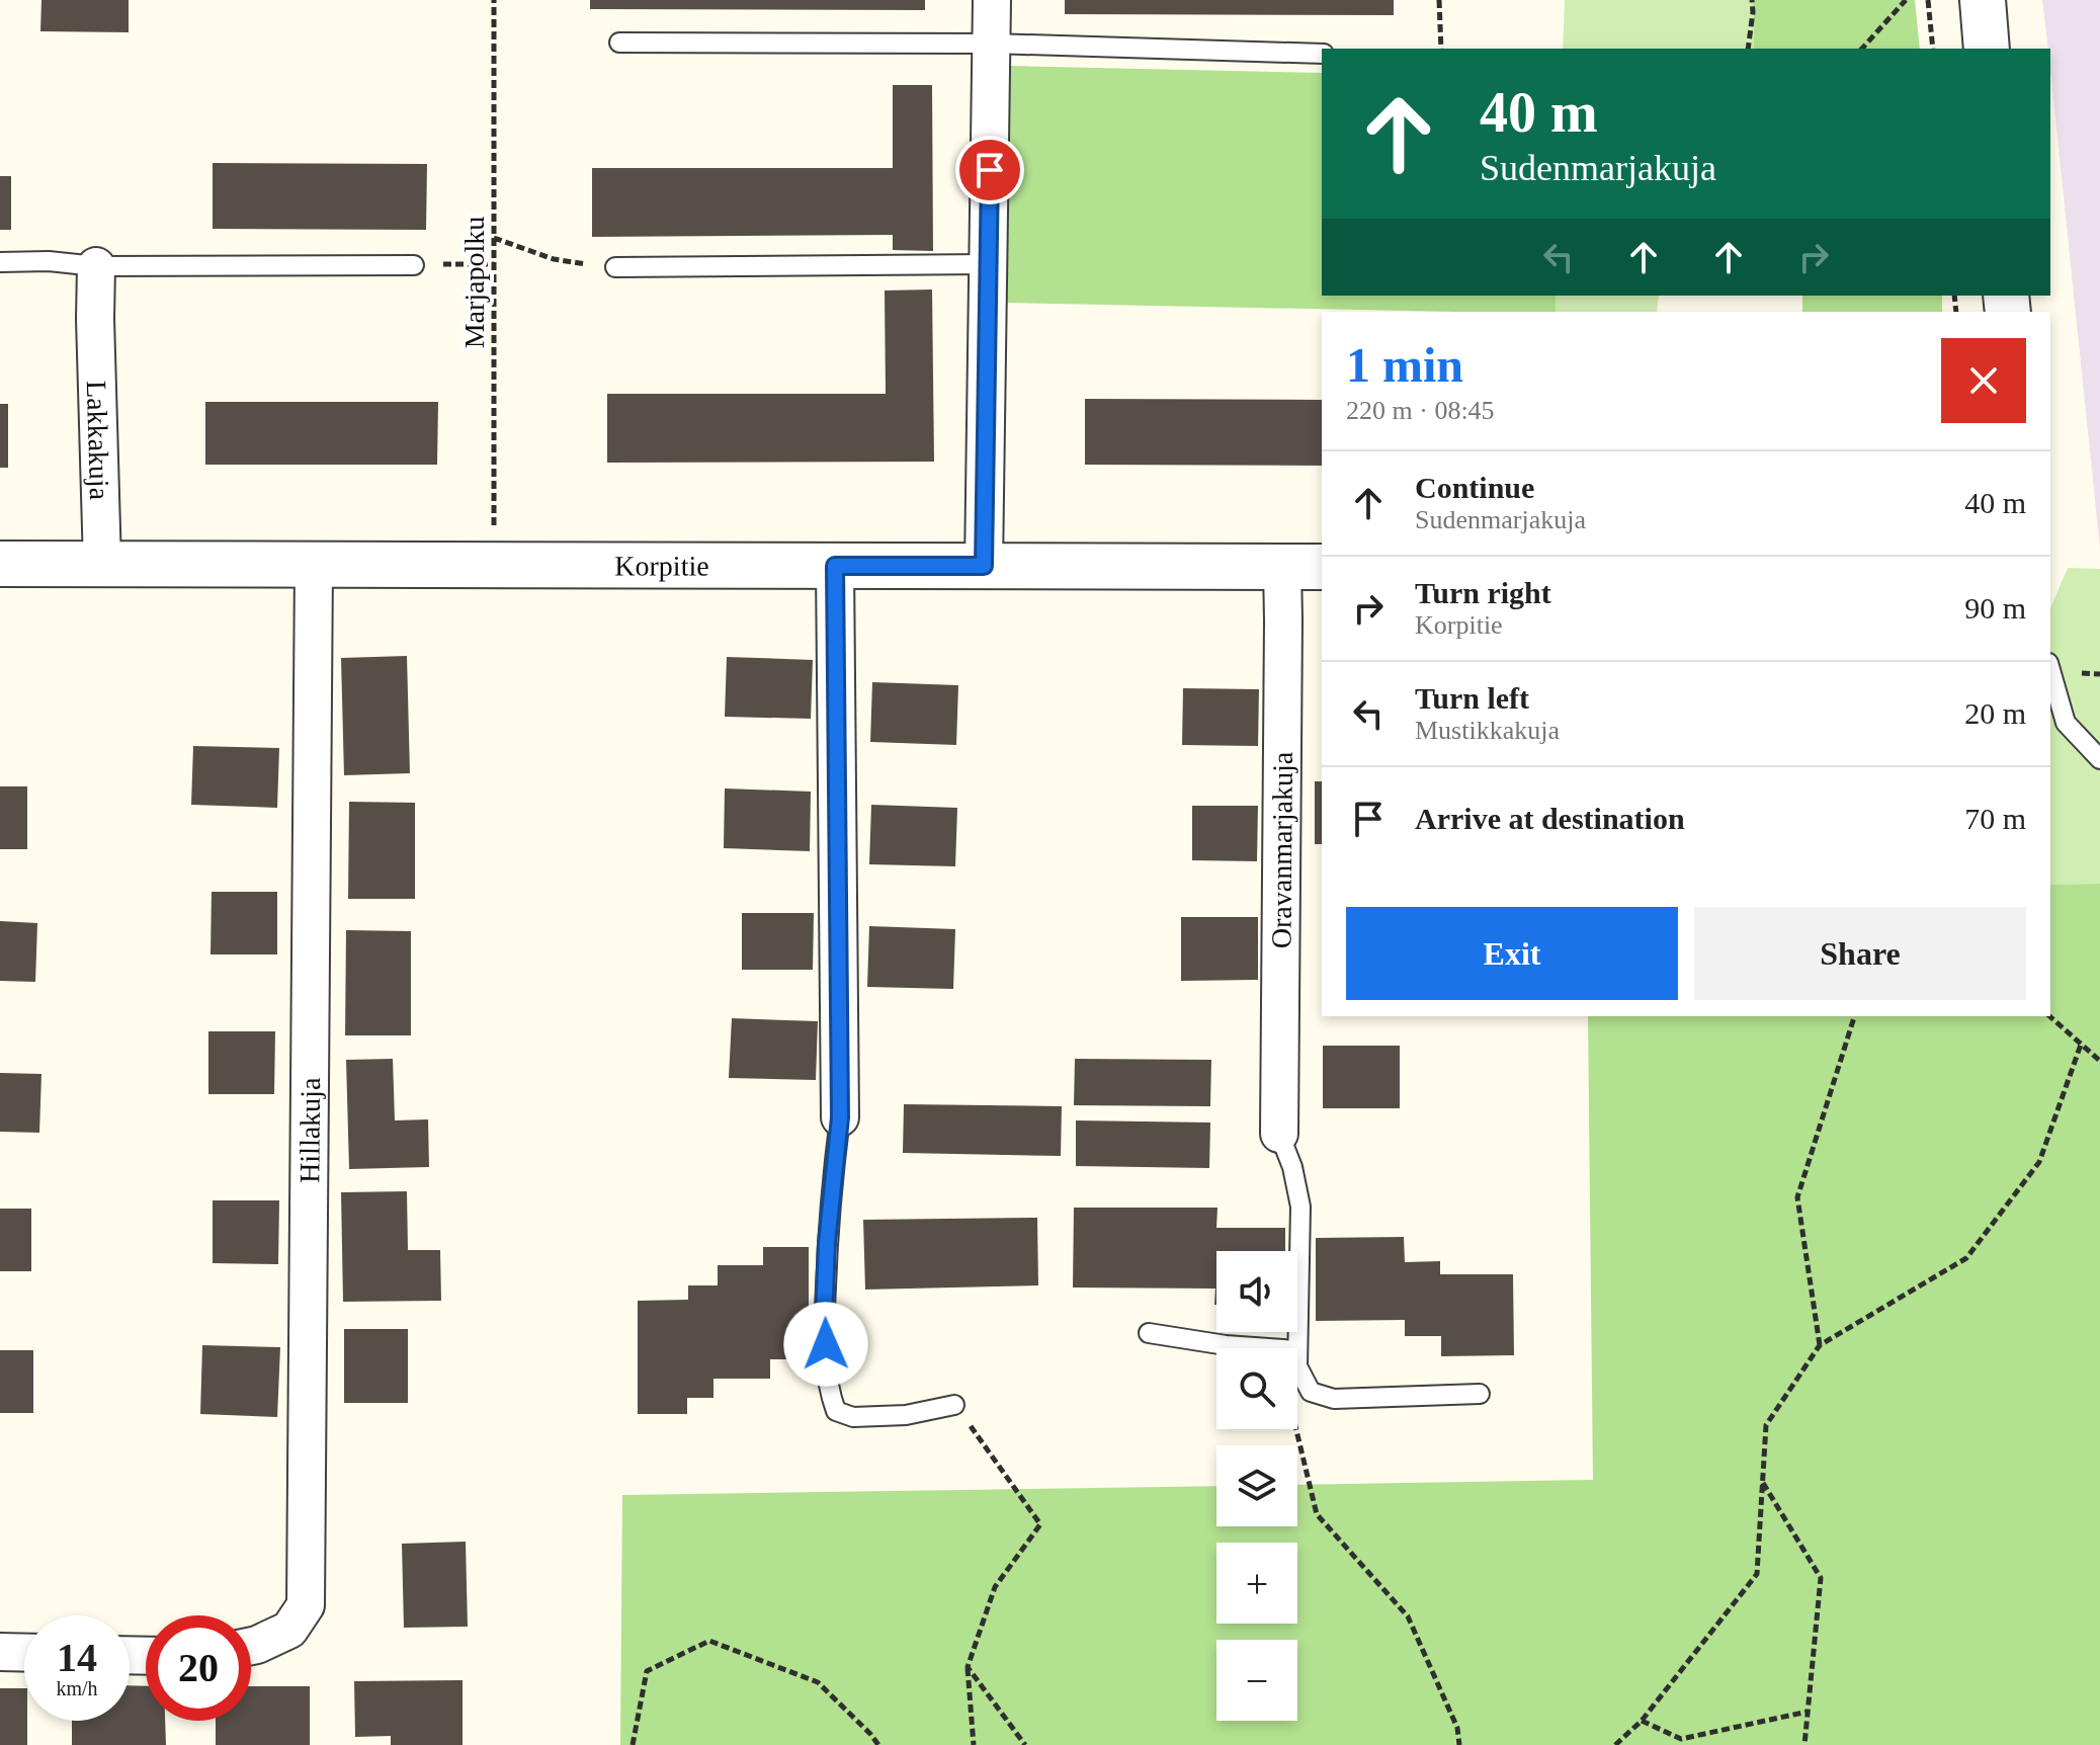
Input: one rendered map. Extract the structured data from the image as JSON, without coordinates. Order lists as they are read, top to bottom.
{
  "streets": {
    "street": [
      "Lakkakuja",
      "Korpitie",
      "Oravanmarjakuja",
      "Hillakuja"
    ],
    "path": ["Marjapolku"]
  },
  "crossings": [
    ["Marjapolku", "Korpitie"],
    ["Lakkakuja", "Korpitie"],
    ["Korpitie", "Oravanmarjakuja"],
    ["Korpitie", "Hillakuja"]
  ],
  "page": {
    "turn": ["40 m", "Sudenmarjakuja"],
    "heading": ["1 min", "220 m · 08:45"],
    "list": [
      {
        "name": "Continue",
        "note": "Sudenmarjakuja",
        "value": "40 m"
      },
      {
        "name": "Turn right",
        "note": "Korpitie",
        "value": "90 m"
      },
      {
        "name": "Turn left",
        "note": "Mustikkakuja",
        "value": "20 m"
      },
      {
        "name": "Arrive at destination",
        "value": "70 m"
      }
    ],
    "buttons": ["Exit", "Share"],
    "map_buttons": ["+", "−"],
    "speed": "14 km/h",
    "limit": "20"
  }
}
